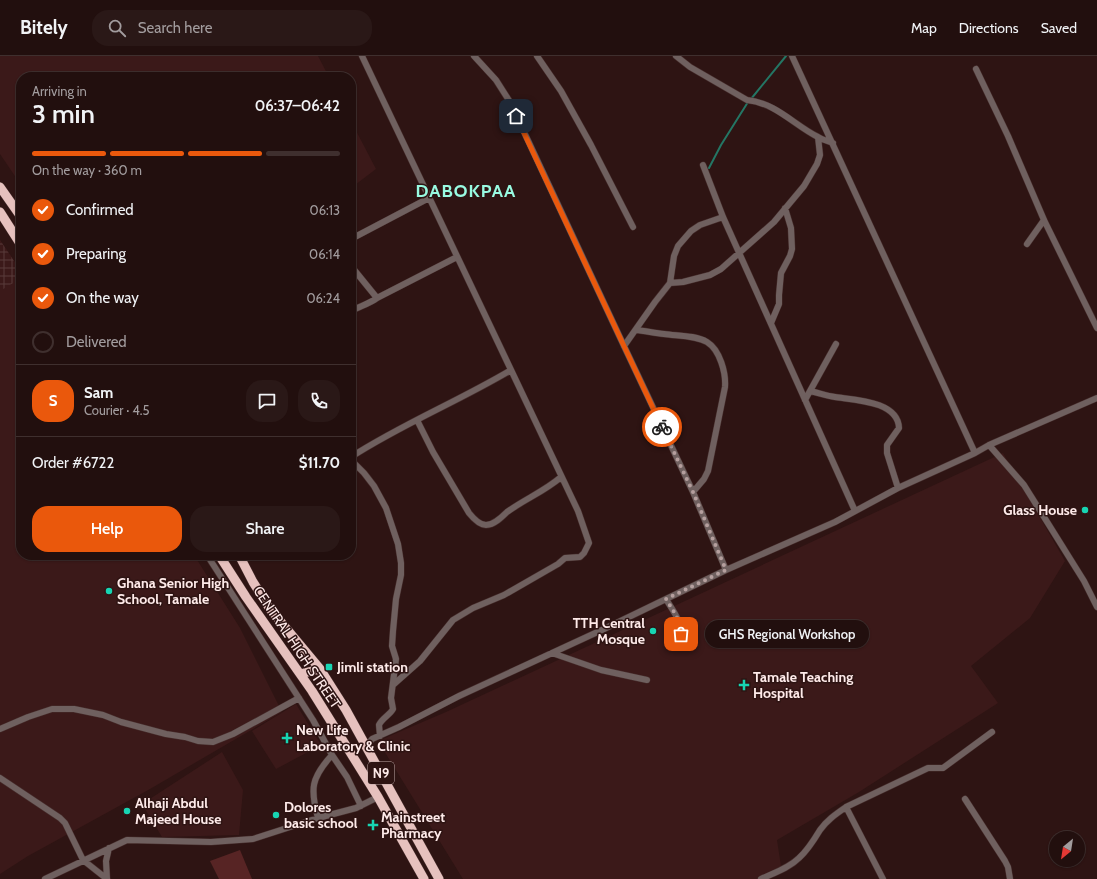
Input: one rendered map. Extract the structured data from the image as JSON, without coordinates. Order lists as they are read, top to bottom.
{
  "streets": {
    "highway": ["CENTRAL HIGH STREET", "N9"]
  },
  "districts": ["DABOKPAA"],
  "places": {
    "other": [
      "Glass House",
      "Ghana Senior High School, Tamale",
      "TTH Central Mosque",
      "GHS Regional Workshop",
      "Alhaji Abdul Majeed House",
      "Dolores basic school"
    ],
    "transit": ["Jimli station"],
    "health": ["Tamale Teaching Hospital", "New Life Laboratory & Clinic", "Mainstreet Pharmacy"]
  },
  "north": "bottom left",
  "page": {
    "header": "Bitely",
    "search": "Search here",
    "nav": ["Map", "Directions", "Saved"],
    "heading": ["3 min", "Arriving in", "06:37–06:42"],
    "panel": [
      "Sam",
      "Courier · 4.5",
      "Order #6722",
      "$11.70"
    ],
    "bar": "On the way · 360 m",
    "list": [
      ["Confirmed", "06:13"],
      ["Preparing", "06:14"],
      ["On the way", "06:24"],
      "Delivered"
    ],
    "round": "S",
    "buttons": ["Help", "Share"],
    "bubble": "GHS Regional Workshop"
  }
}
